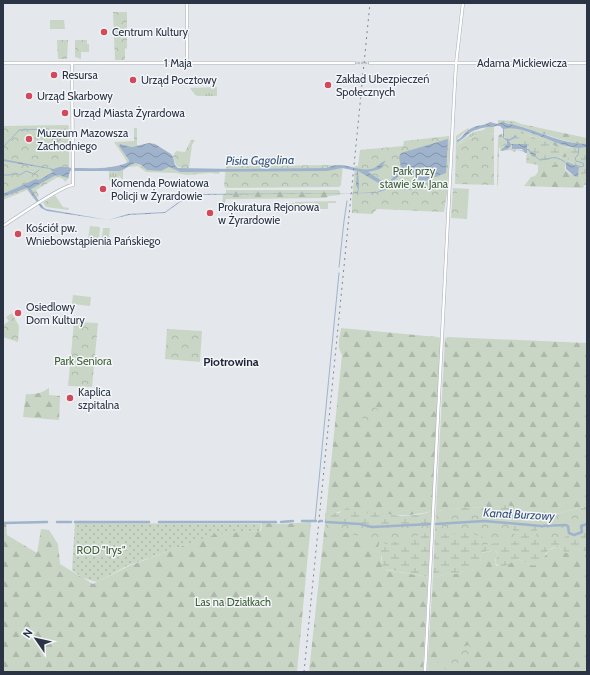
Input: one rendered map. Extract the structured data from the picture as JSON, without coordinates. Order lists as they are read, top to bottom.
{
  "streets": {
    "street": ["1 Maja", "Adama Mickiewicza"]
  },
  "districts": ["Piotrowina"],
  "water": ["Pisia Gągolina", "Kanał Burzowy"],
  "parks": [
    "Park przy stawie św. Jana",
    "Park Seniora",
    "ROD \"Irys\"",
    "Las na Działkach"
  ],
  "places": [
    "Centrum Kultury",
    "Resursa",
    "Urząd Pocztowy",
    "Zakład Ubezpieczeń Społecznych",
    "Urząd Skarbowy",
    "Urząd Miasta Żyrardowa",
    "Muzeum Mazowsza Zachodniego",
    "Komenda Powiatowa Policji w Żyrardowie",
    "Prokuratura Rejonowa w Żyrardowie",
    "Kościół pw. Wniebowstąpienia Pańskiego",
    "Osiedlowy Dom Kultury",
    "Kaplica szpitalna"
  ],
  "north": "top left"
}
